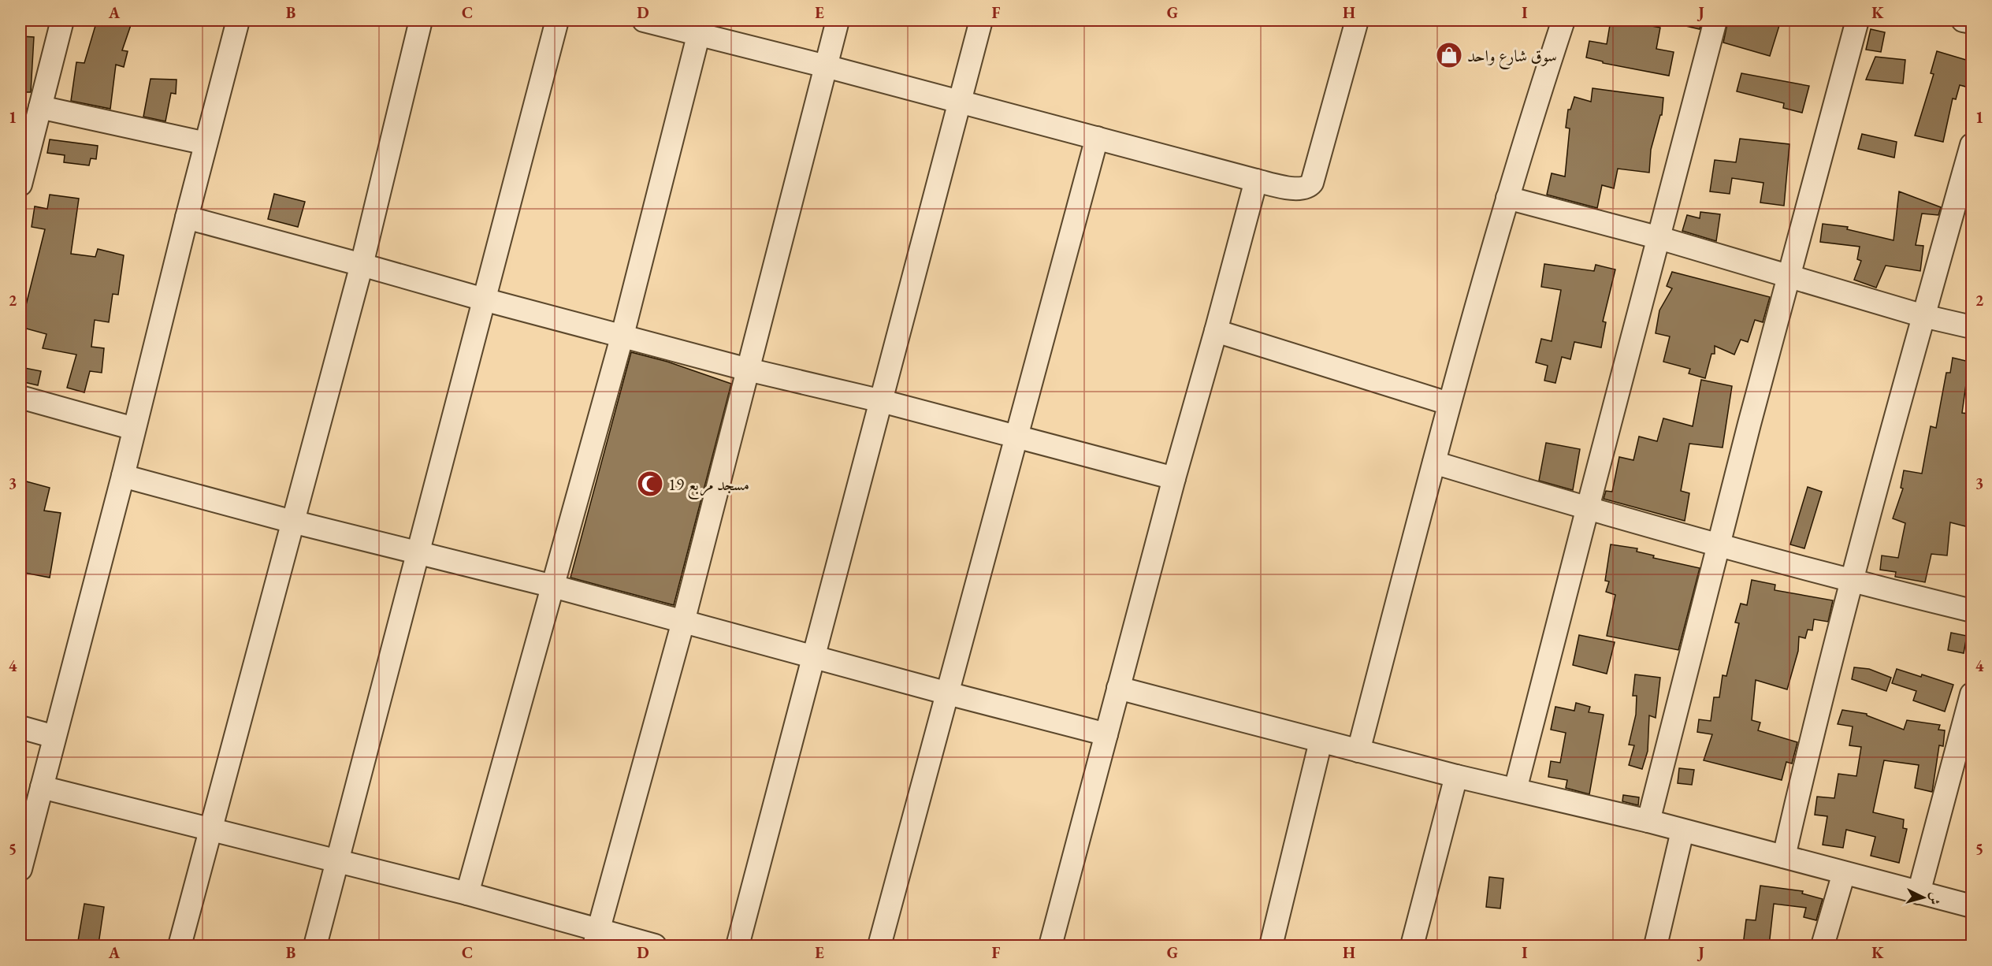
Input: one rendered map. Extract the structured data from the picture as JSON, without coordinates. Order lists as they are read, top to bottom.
{
  "places": {
    "shop": ["سوق شارع واحد"],
    "mosque": ["مسجد مربع 19"]
  },
  "north": "right",
  "grid": {
    "columns": [
      "A",
      "B",
      "C",
      "D",
      "E",
      "F",
      "G",
      "H",
      "I",
      "J",
      "K"
    ],
    "rows": [
      "1",
      "2",
      "3",
      "4",
      "5"
    ]
  }
}
